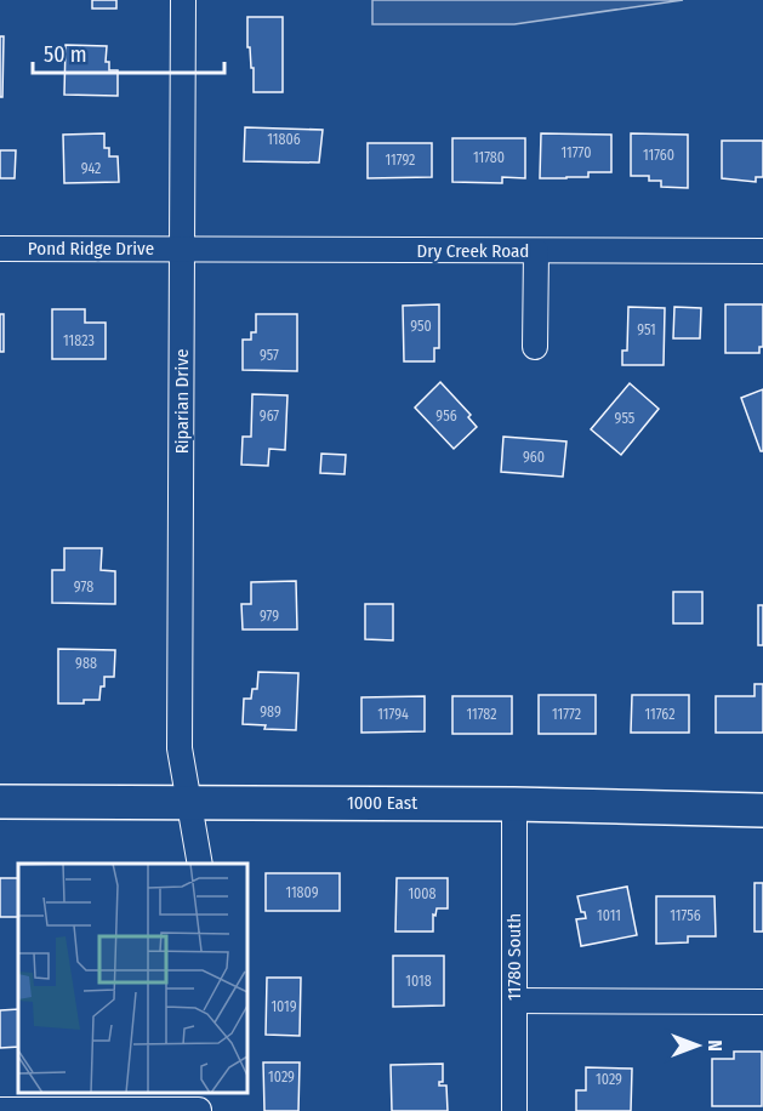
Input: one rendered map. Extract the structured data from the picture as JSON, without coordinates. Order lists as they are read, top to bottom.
{
  "streets": {
    "street": [
      "Pond Ridge Drive",
      "Dry Creek Road",
      "Riparian Drive",
      "1000 East",
      "11780 South"
    ]
  },
  "crossings": [
    ["Pond Ridge Drive", "Dry Creek Road"],
    ["Pond Ridge Drive", "Riparian Drive"],
    ["Dry Creek Road", "Riparian Drive"],
    ["Riparian Drive", "1000 East"],
    ["1000 East", "11780 South"]
  ],
  "house_numbers": [
    "11806",
    "11770",
    "11760",
    "11780",
    "11792",
    "942",
    "950",
    "951",
    "11823",
    "957",
    "967",
    "956",
    "955",
    "960",
    "978",
    "979",
    "988",
    "989",
    "11794",
    "11782",
    "11772",
    "11762",
    "11809",
    "1008",
    "1011",
    "11756",
    "1018",
    "1019",
    "1029",
    "1029"
  ],
  "scale_bar": "50 m",
  "north": "right"
}
